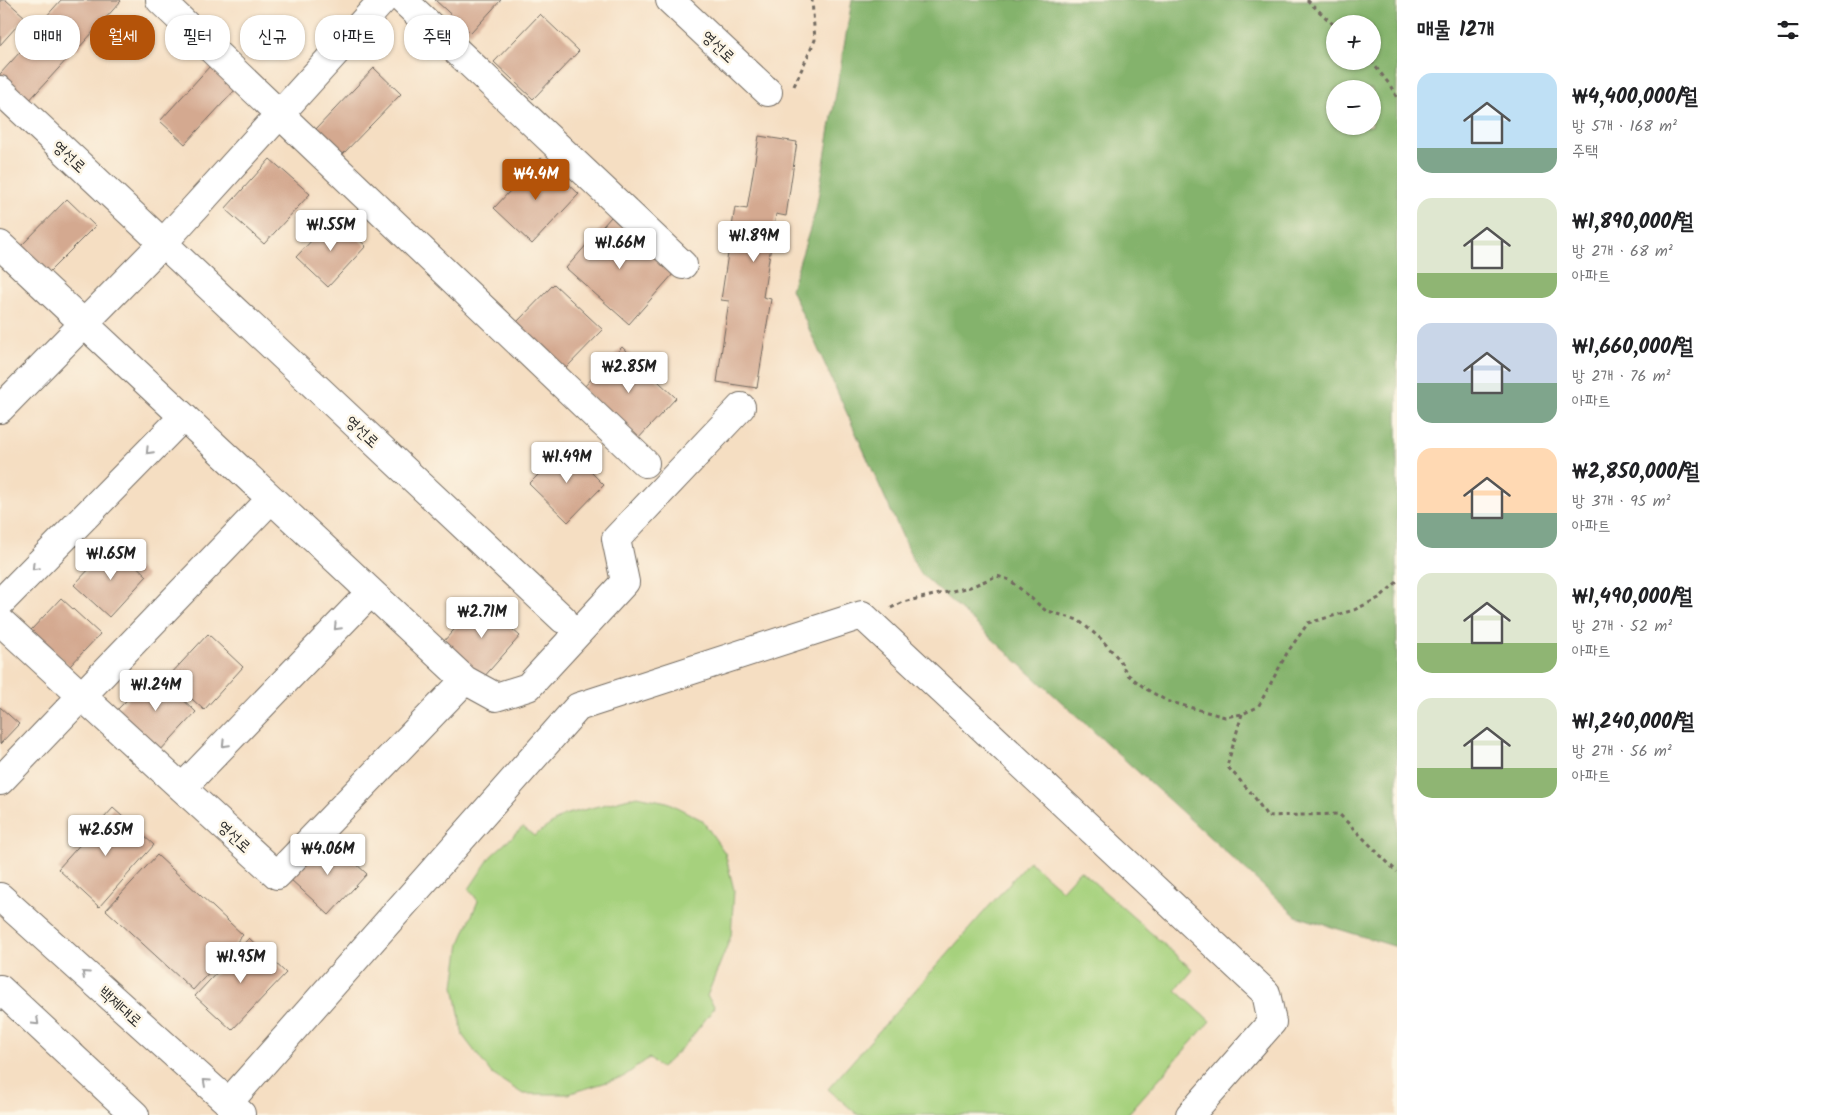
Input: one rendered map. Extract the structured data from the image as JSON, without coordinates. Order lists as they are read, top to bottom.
{
  "streets": {
    "street": ["영선로", "백제대로"]
  },
  "page": {
    "heading": "매물 12개",
    "map_buttons": ["+", "−"],
    "chip": [
      "매매",
      "월세",
      "필터",
      "신규",
      "아파트",
      "주택"
    ],
    "list": [
      {
        "name": "₩4,400,000/월",
        "note": "방 5개 · 168 m² · 주택"
      },
      {
        "name": "₩1,890,000/월",
        "note": "방 2개 · 68 m² · 아파트"
      },
      {
        "name": "₩1,660,000/월",
        "note": "방 2개 · 76 m² · 아파트"
      },
      {
        "name": "₩2,850,000/월",
        "note": "방 3개 · 95 m² · 아파트"
      },
      {
        "name": "₩1,490,000/월",
        "note": "방 2개 · 52 m² · 아파트"
      },
      {
        "name": "₩1,240,000/월",
        "note": "방 2개 · 56 m² · 아파트"
      }
    ],
    "price": [
      "₩4.4M",
      "₩1.55M",
      "₩1.89M",
      "₩1.66M",
      "₩2.85M",
      "₩1.49M",
      "₩1.65M",
      "₩2.71M",
      "₩1.24M",
      "₩2.65M",
      "₩4.06M",
      "₩1.95M"
    ]
  }
}
